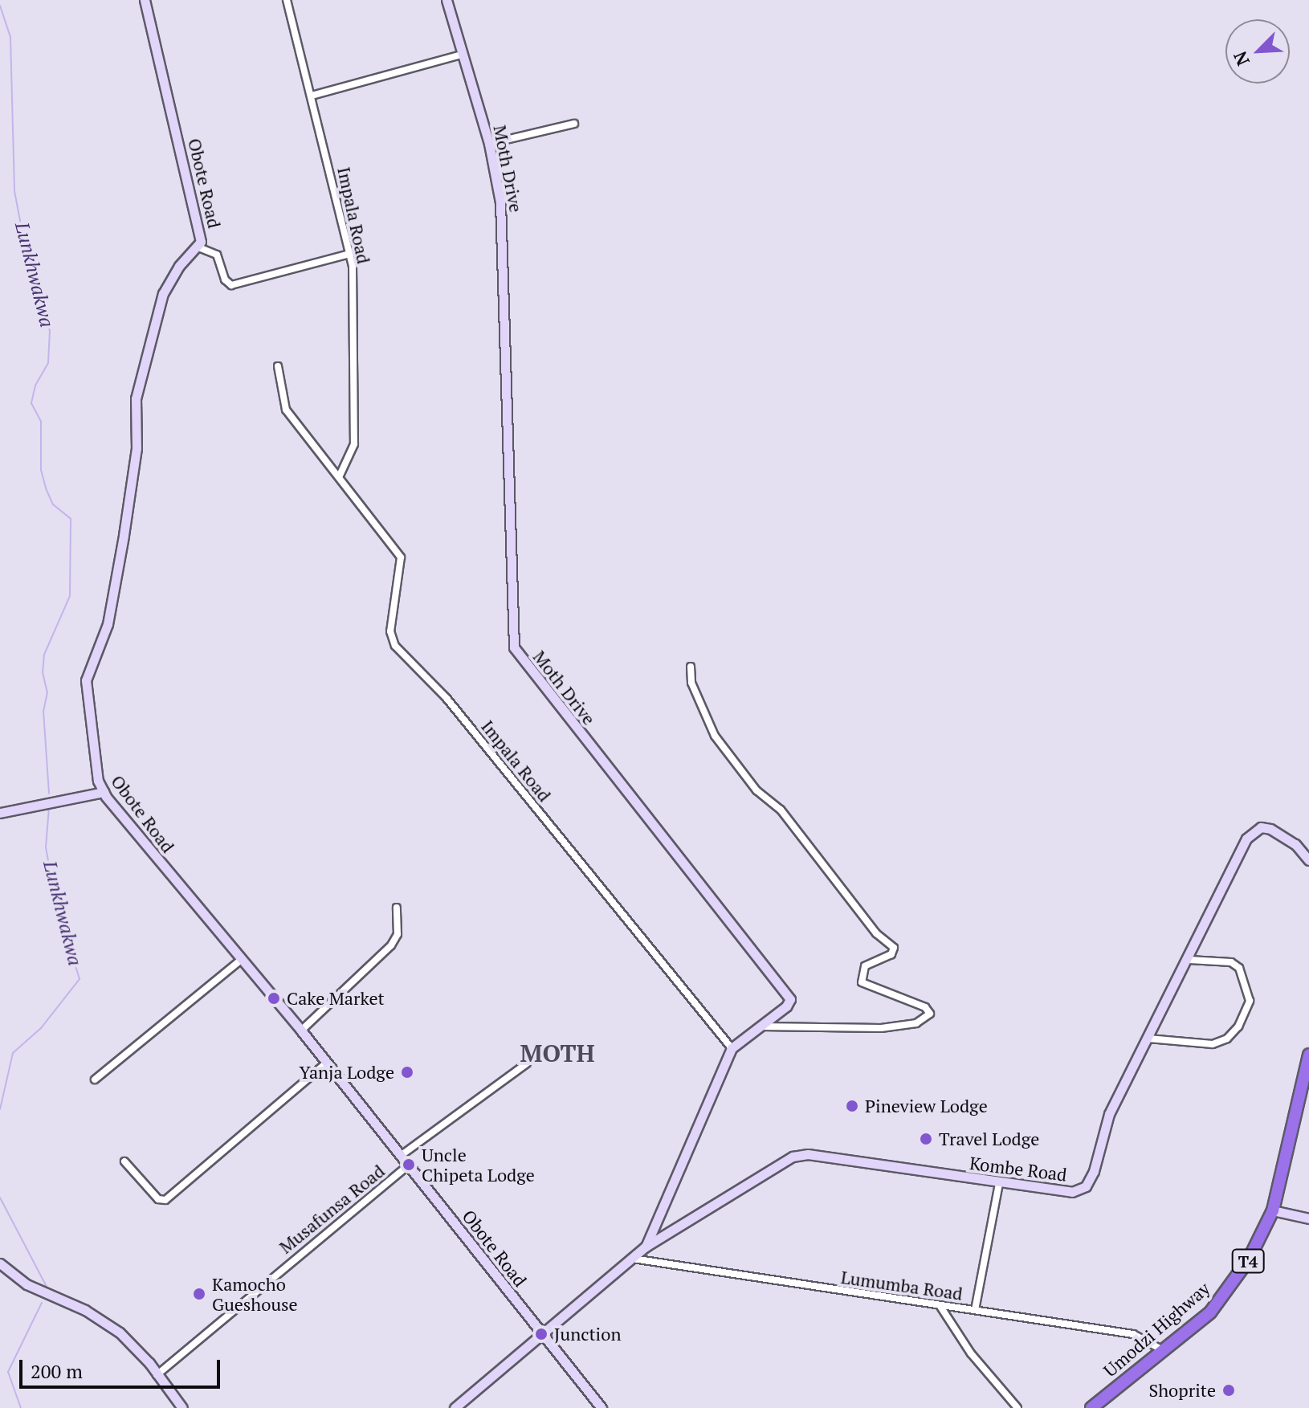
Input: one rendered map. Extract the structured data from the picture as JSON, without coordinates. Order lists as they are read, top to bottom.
{
  "streets": {
    "highway": ["T4", "Umodzi Highway"],
    "street": [
      "Moth Drive",
      "Obote Road",
      "Impala Road",
      "Kombe Road",
      "Musafunsa Road",
      "Lumumba Road"
    ]
  },
  "crossings": [
    ["Moth Drive", "Impala Road"],
    ["Moth Drive", "Kombe Road"],
    ["Obote Road", "Kombe Road"],
    ["Obote Road", "Musafunsa Road"],
    ["Kombe Road", "Lumumba Road"],
    ["Lumumba Road", "Umodzi Highway"]
  ],
  "districts": ["MOTH"],
  "water": ["Lunkhwakwa"],
  "places": [
    "Cake Market",
    "Yanja Lodge",
    "Pineview Lodge",
    "Travel Lodge",
    "Uncle Chipeta Lodge",
    "Kamocho Gueshouse",
    "Junction",
    "Shoprite"
  ],
  "scale_bar": "200 m",
  "north": "bottom left"
}
